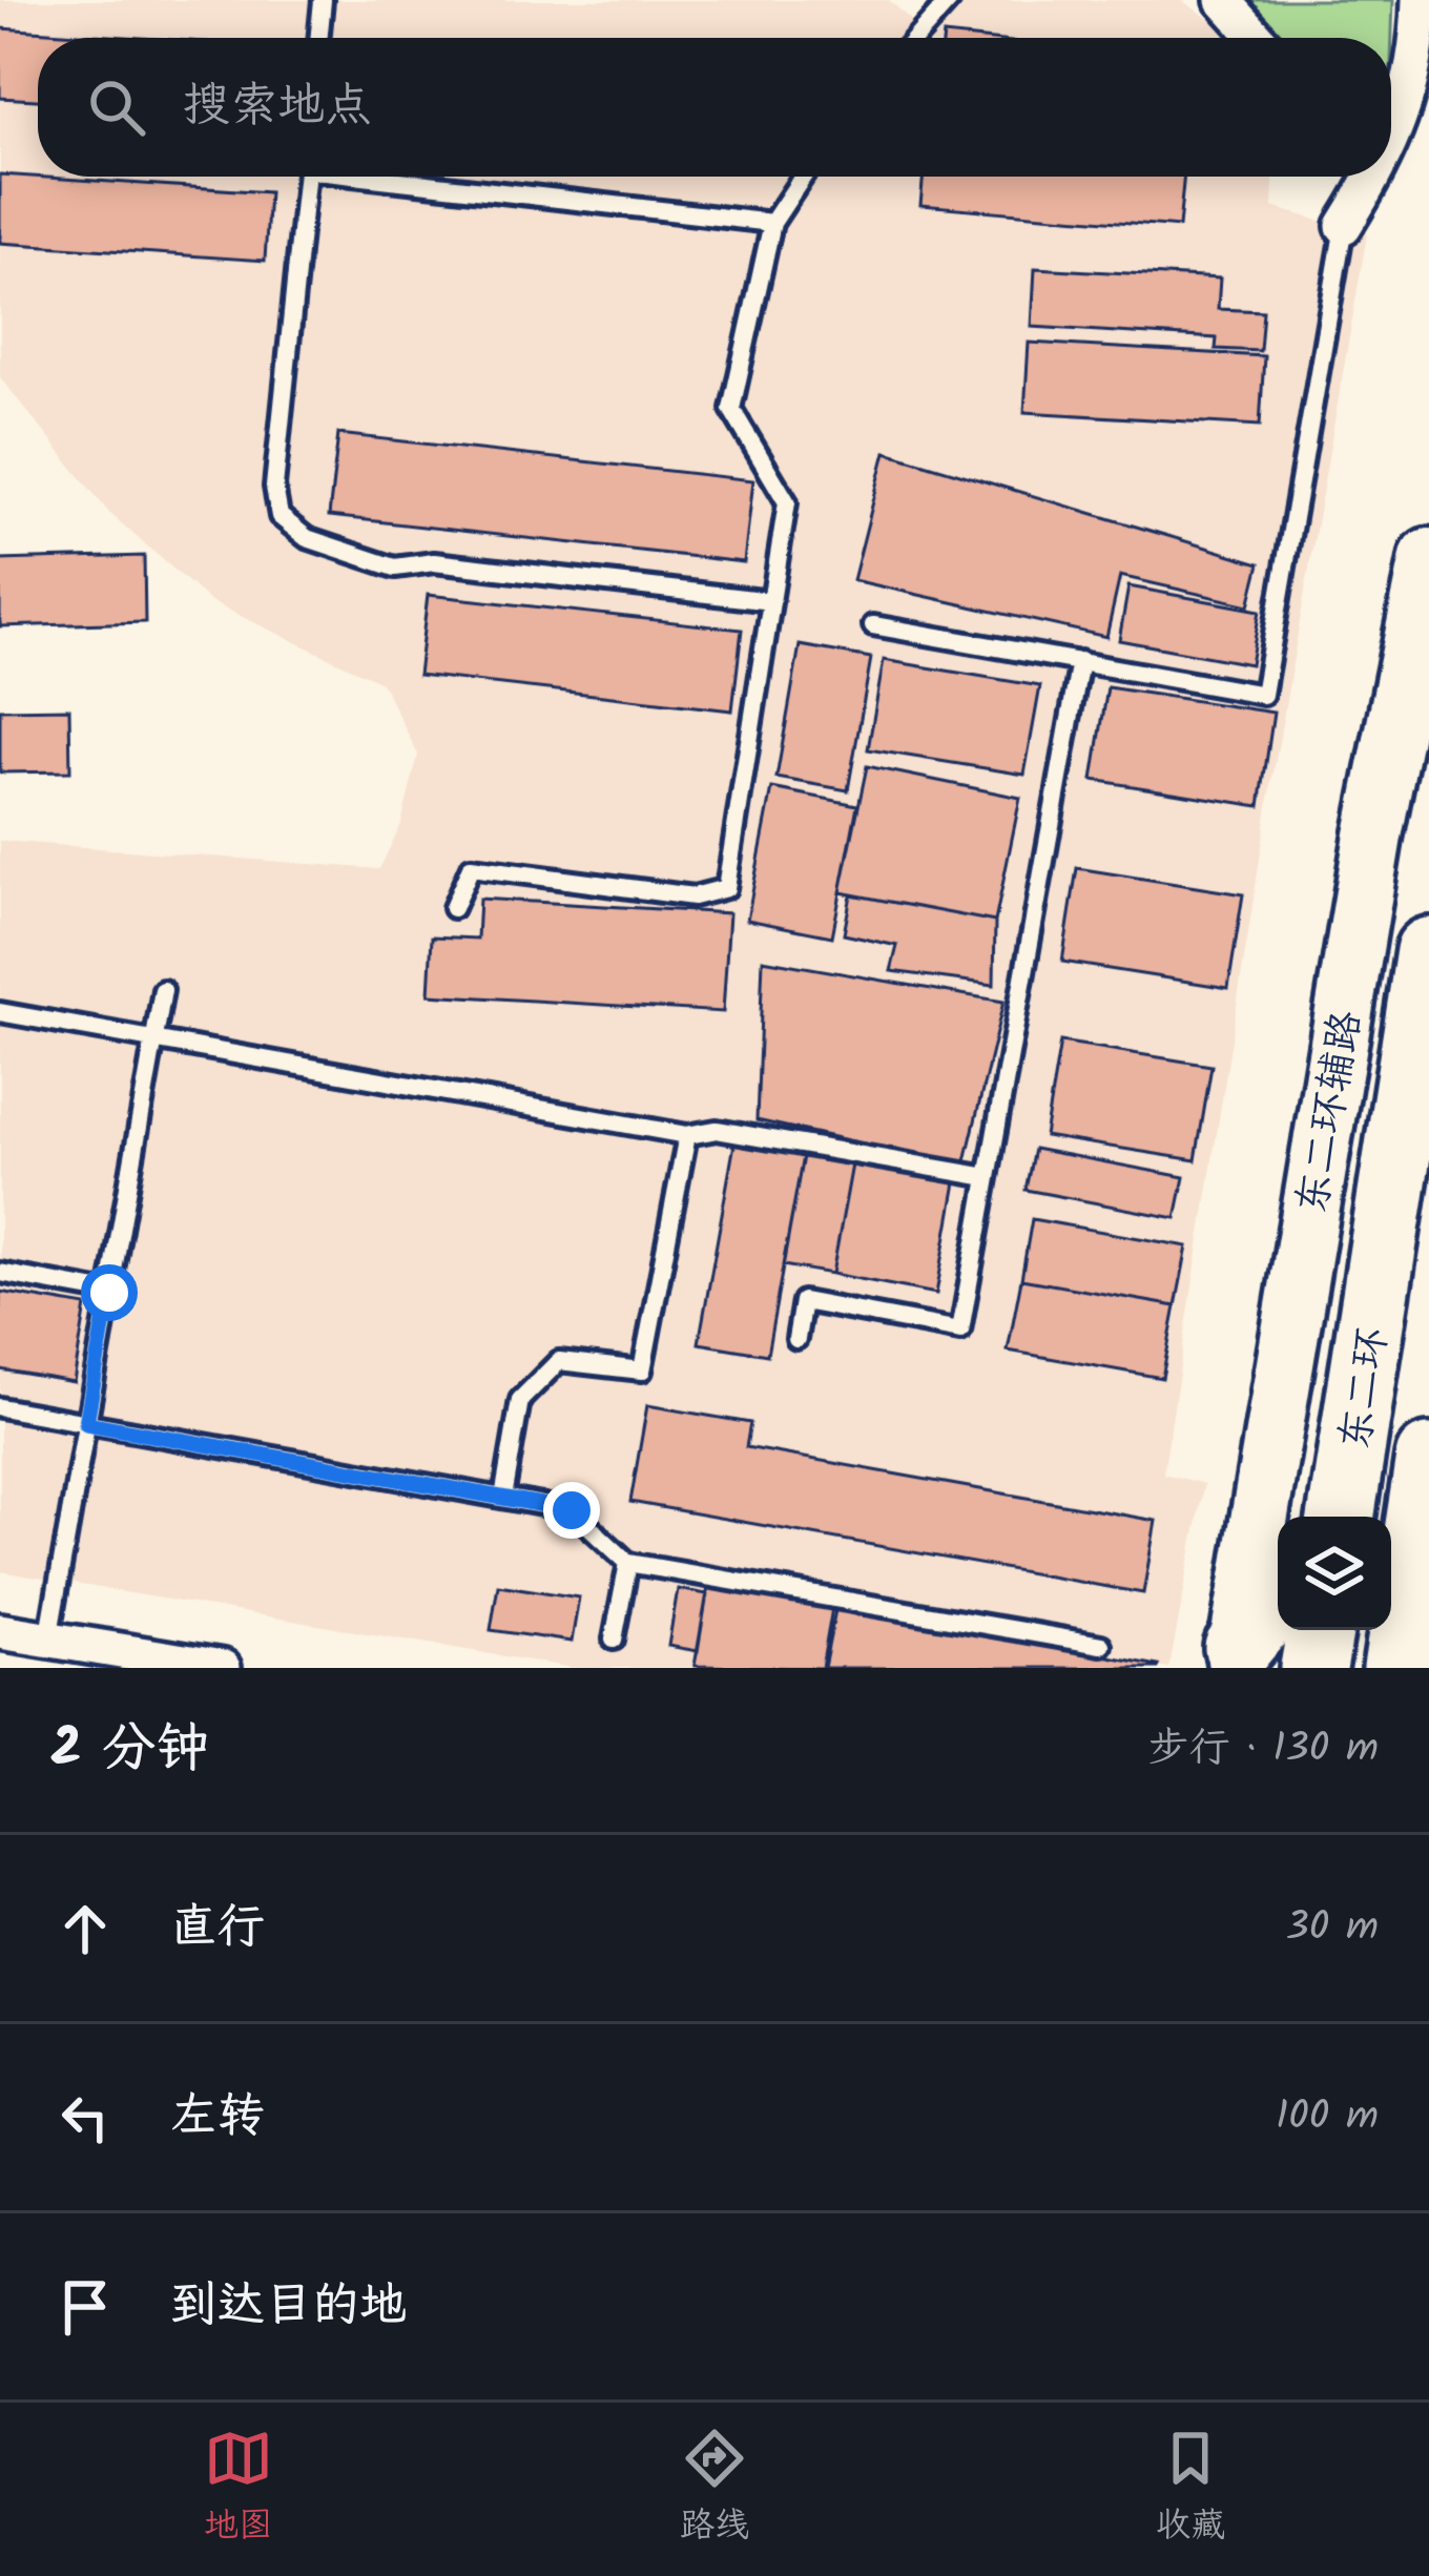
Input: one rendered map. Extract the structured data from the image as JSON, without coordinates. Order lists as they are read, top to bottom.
{
  "streets": {
    "highway": ["东二环"],
    "main road": ["东二环辅路"]
  },
  "page": {
    "search": "搜索地点",
    "heading": ["2 分钟", "步行 · 130 m"],
    "list": [
      ["直行", "30 m"],
      ["左转", "100 m"],
      "到达目的地"
    ],
    "nav": ["地图", "路线", "收藏"]
  }
}
